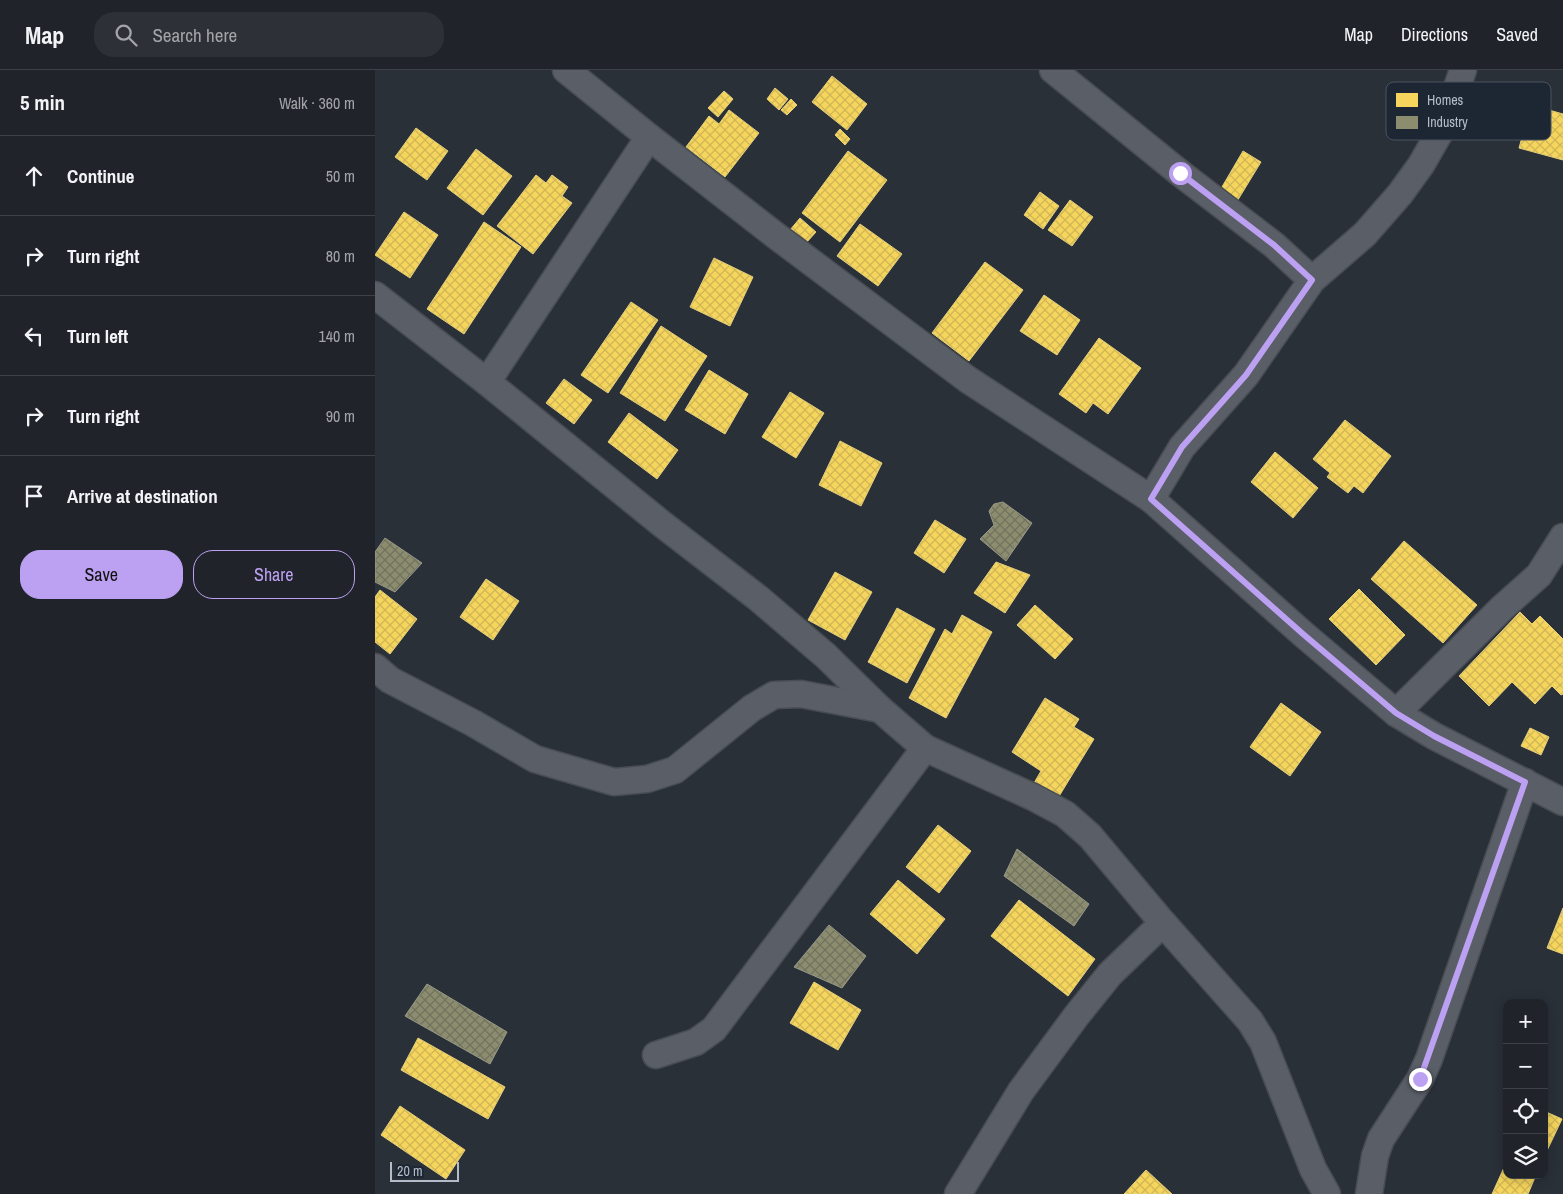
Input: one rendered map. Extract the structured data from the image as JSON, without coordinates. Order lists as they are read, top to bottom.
{
  "legend": ["Homes", "Industry"],
  "scale_bar": "20 m",
  "page": {
    "header": "Map",
    "search": "Search here",
    "nav": ["Map", "Directions", "Saved"],
    "heading": ["5 min", "Walk · 360 m"],
    "list": [
      ["Continue", "50 m"],
      ["Turn right", "80 m"],
      ["Turn left", "140 m"],
      ["Turn right", "90 m"],
      "Arrive at destination"
    ],
    "buttons": ["Save", "Share"],
    "map_buttons": ["+", "−"],
    "scale": "20 m"
  }
}
